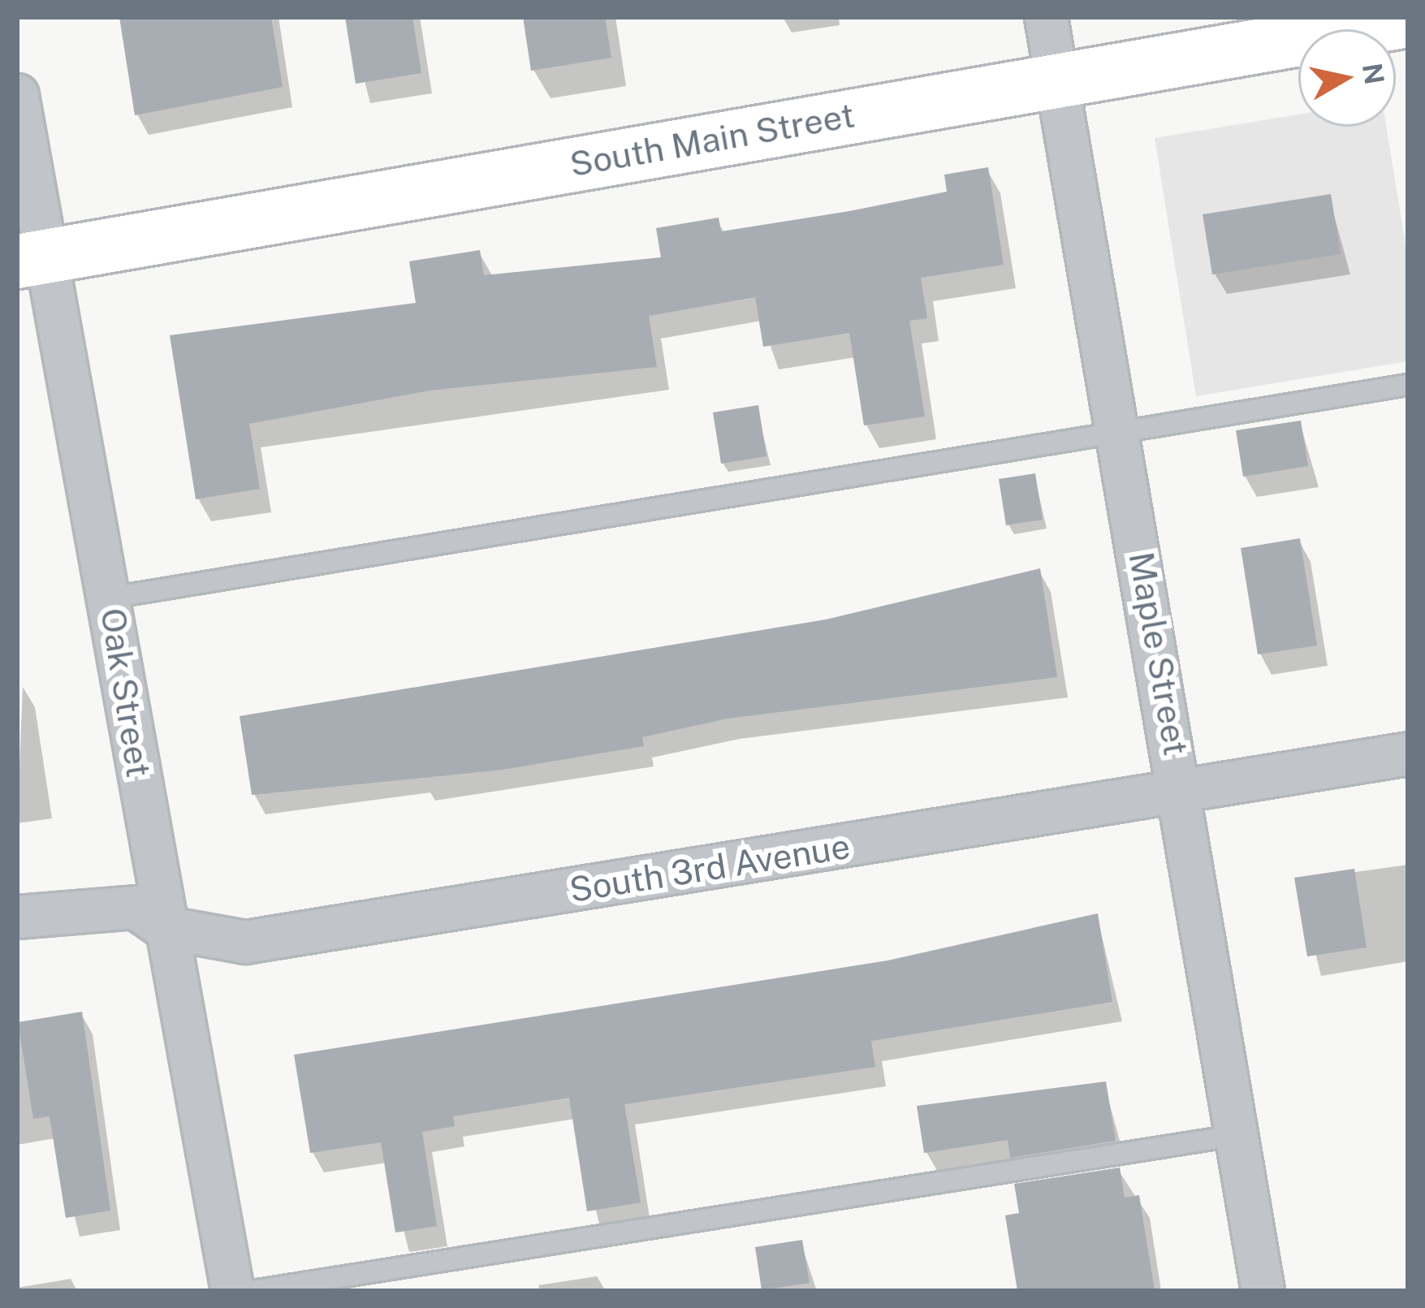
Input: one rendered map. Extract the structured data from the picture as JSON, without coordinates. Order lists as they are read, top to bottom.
{
  "streets": {
    "main road": ["South Main Street"],
    "street": ["Maple Street", "Oak Street", "South 3rd Avenue"]
  },
  "crossings": [
    ["South Main Street", "Maple Street"],
    ["South Main Street", "Oak Street"],
    ["Maple Street", "South 3rd Avenue"],
    ["Oak Street", "South 3rd Avenue"]
  ],
  "north": "right"
}
